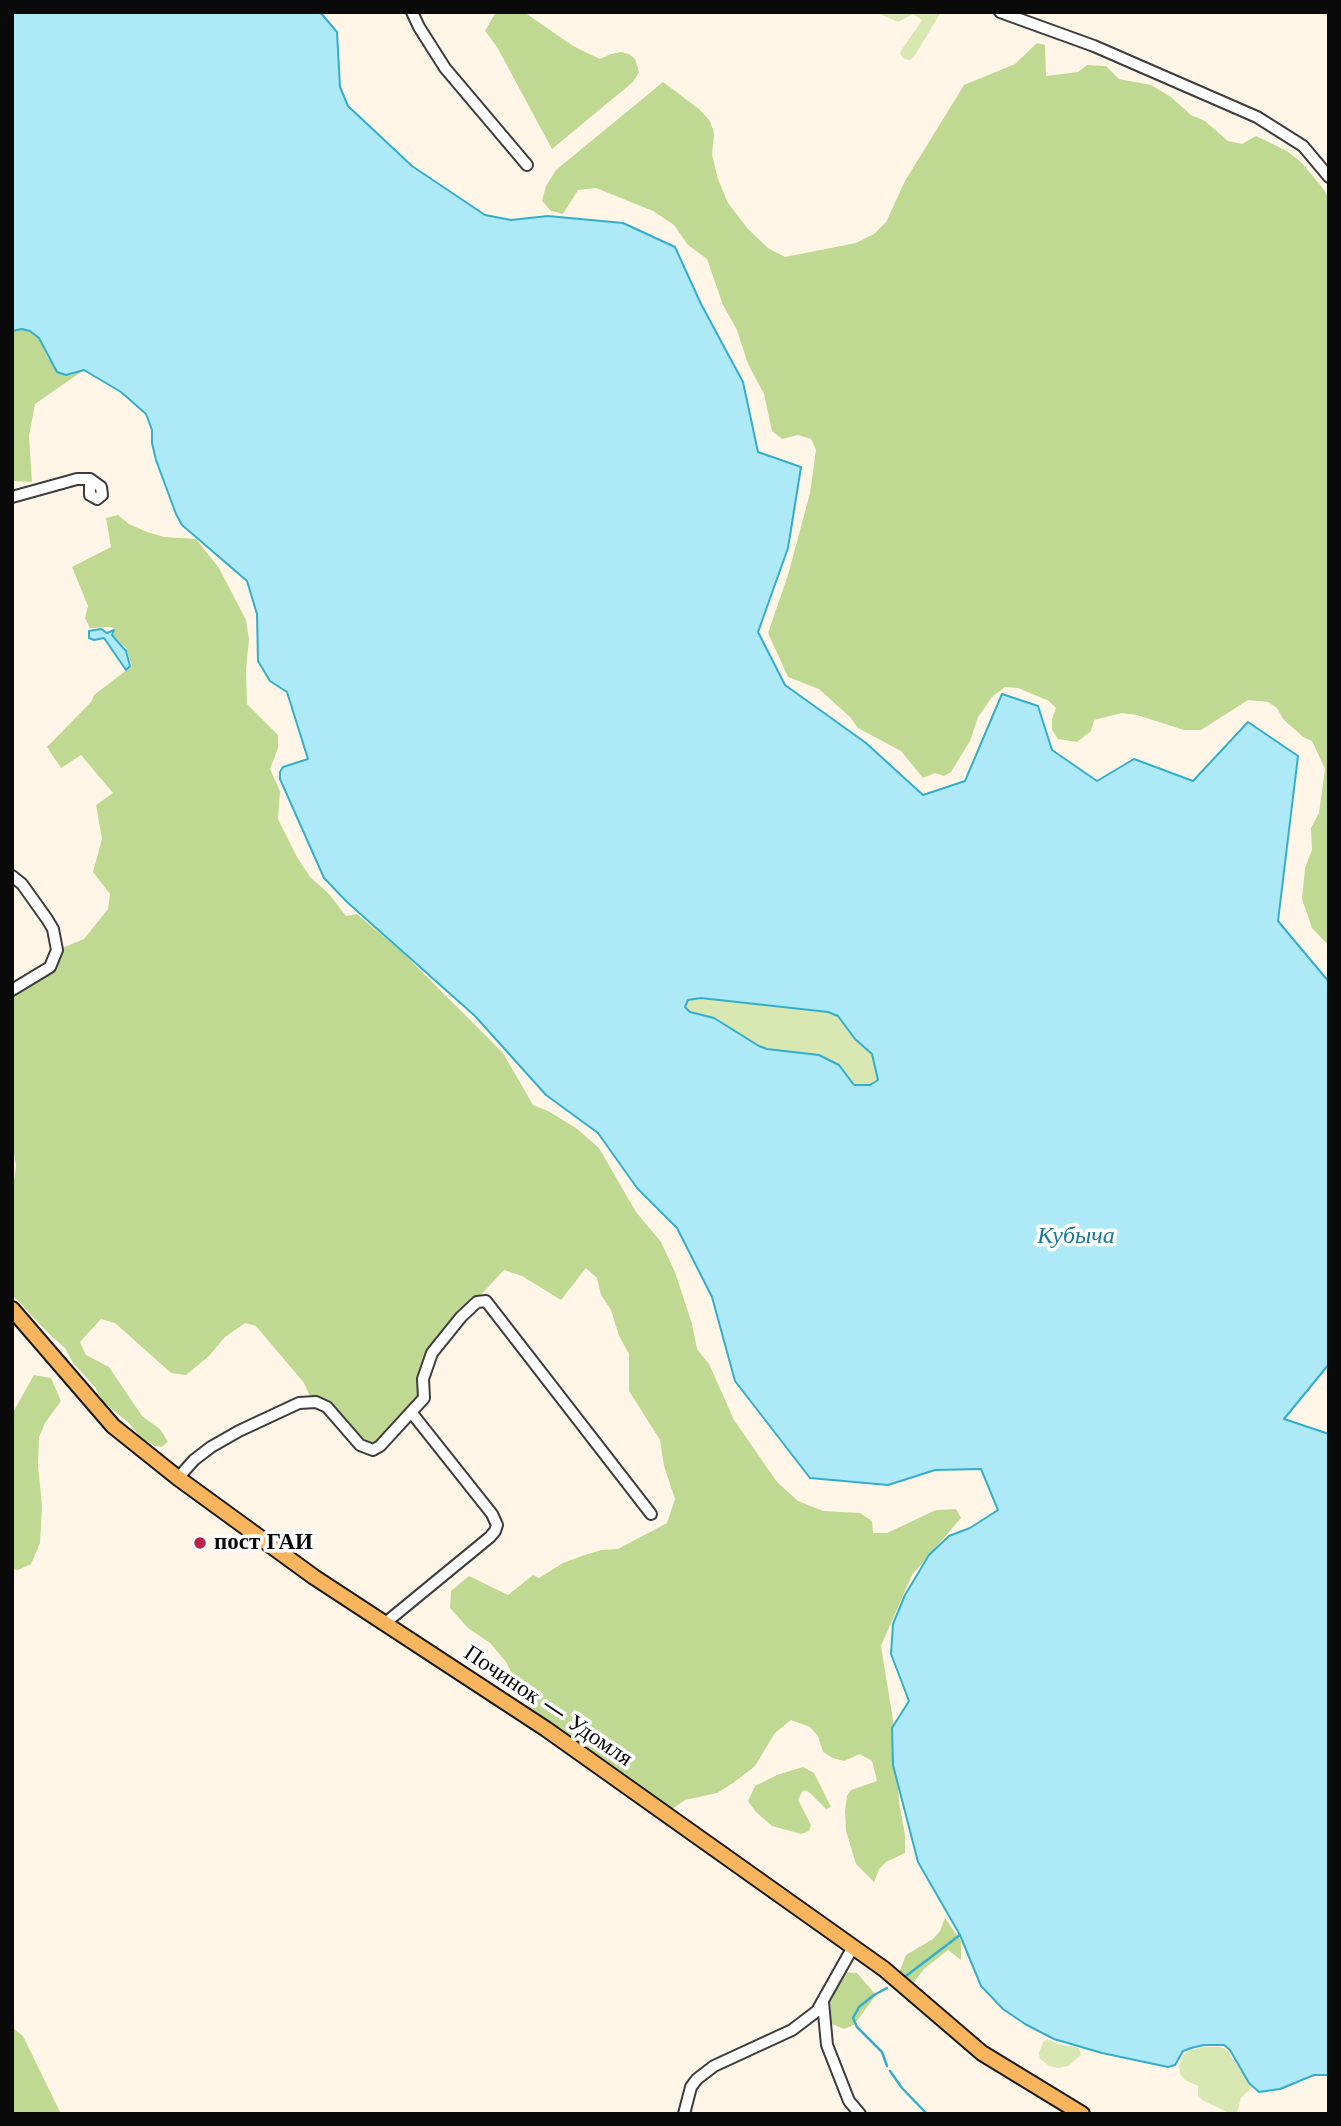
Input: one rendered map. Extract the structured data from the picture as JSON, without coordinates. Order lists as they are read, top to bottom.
{
  "streets": {
    "main road": ["Починок — Удомля"]
  },
  "water": ["Кубыча"],
  "places": ["пост ГАИ"]
}
